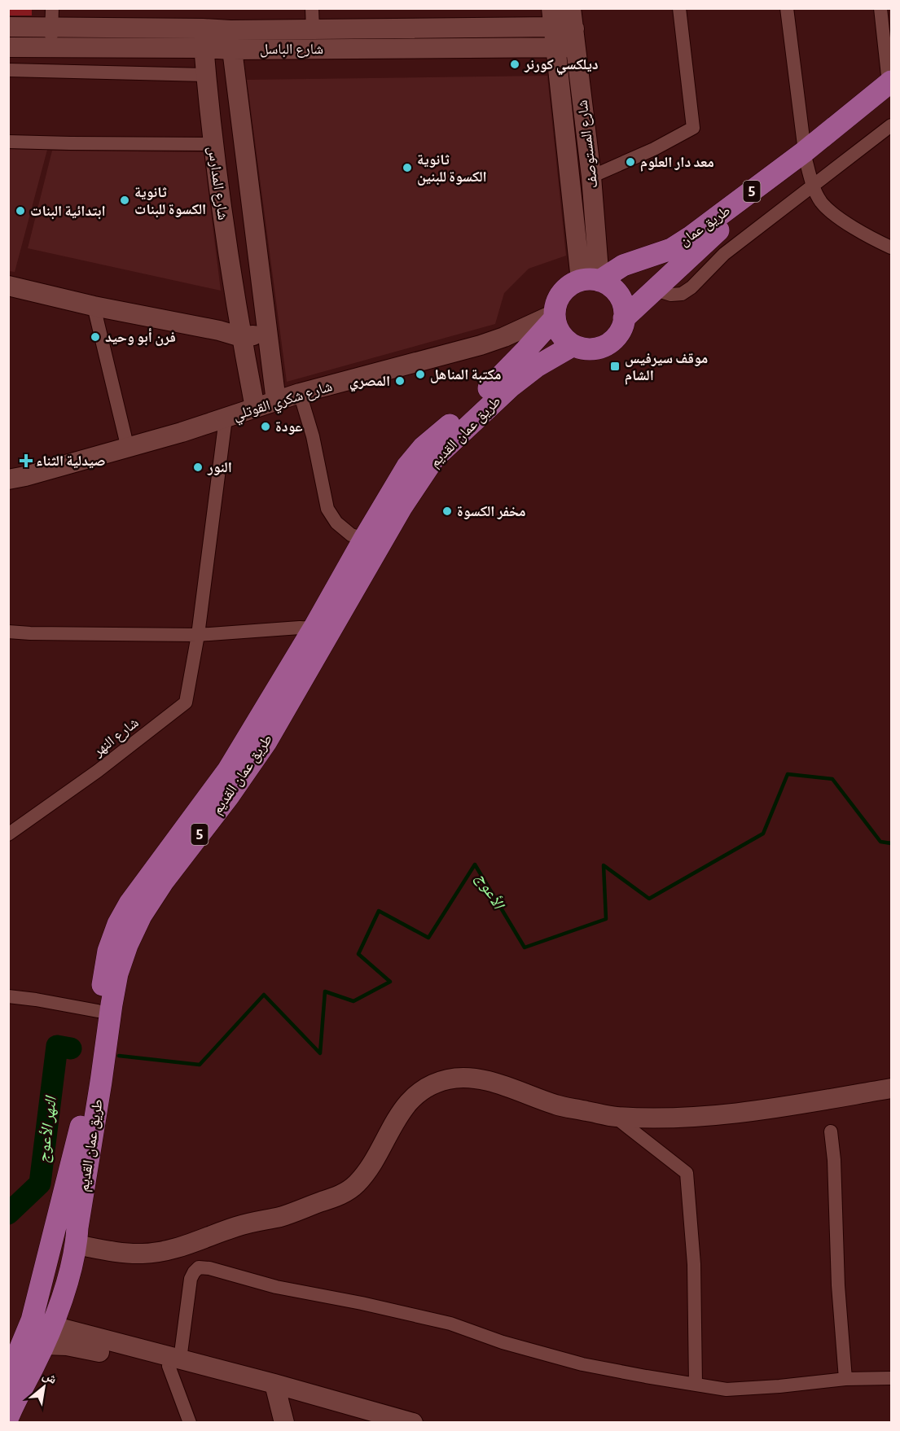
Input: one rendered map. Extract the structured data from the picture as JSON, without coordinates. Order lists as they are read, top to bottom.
{
  "streets": {
    "main road": ["5", "طريق عمان", "طريق عمان القديم"],
    "street": [
      "شارع الباسل",
      "شارع المستوصف",
      "شارع المدارس",
      "شارع شكري القوتلي",
      "شارع النهر"
    ]
  },
  "crossings": [
    ["شارع الباسل", "شارع المستوصف"],
    ["شارع الباسل", "شارع المدارس"],
    ["شارع المستوصف", "طريق عمان"],
    ["شارع المستوصف", "شارع شكري القوتلي"],
    ["شارع المستوصف", "طريق عمان القديم"],
    ["شارع المدارس", "شارع شكري القوتلي"],
    ["طريق عمان", "شارع شكري القوتلي"],
    ["طريق عمان", "طريق عمان القديم"],
    ["شارع شكري القوتلي", "طريق عمان القديم"],
    ["شارع شكري القوتلي", "شارع النهر"]
  ],
  "water": ["الأعوج", "النهر الأعوج"],
  "places": {
    "other": [
      "ديلكسي كورنر",
      "معد دار العلوم",
      "ثانوية الكسوة للبنين",
      "ثانوية الكسوة للبنات",
      "ابتدائية البنات",
      "فرن أبو وحيد",
      "مكتبة المناهل",
      "المصري",
      "عودة",
      "النور",
      "مخفر الكسوة"
    ],
    "transit": ["موقف سيرفيس الشام"],
    "health": ["صيدلية الثناء"]
  },
  "north": "top right"
}
